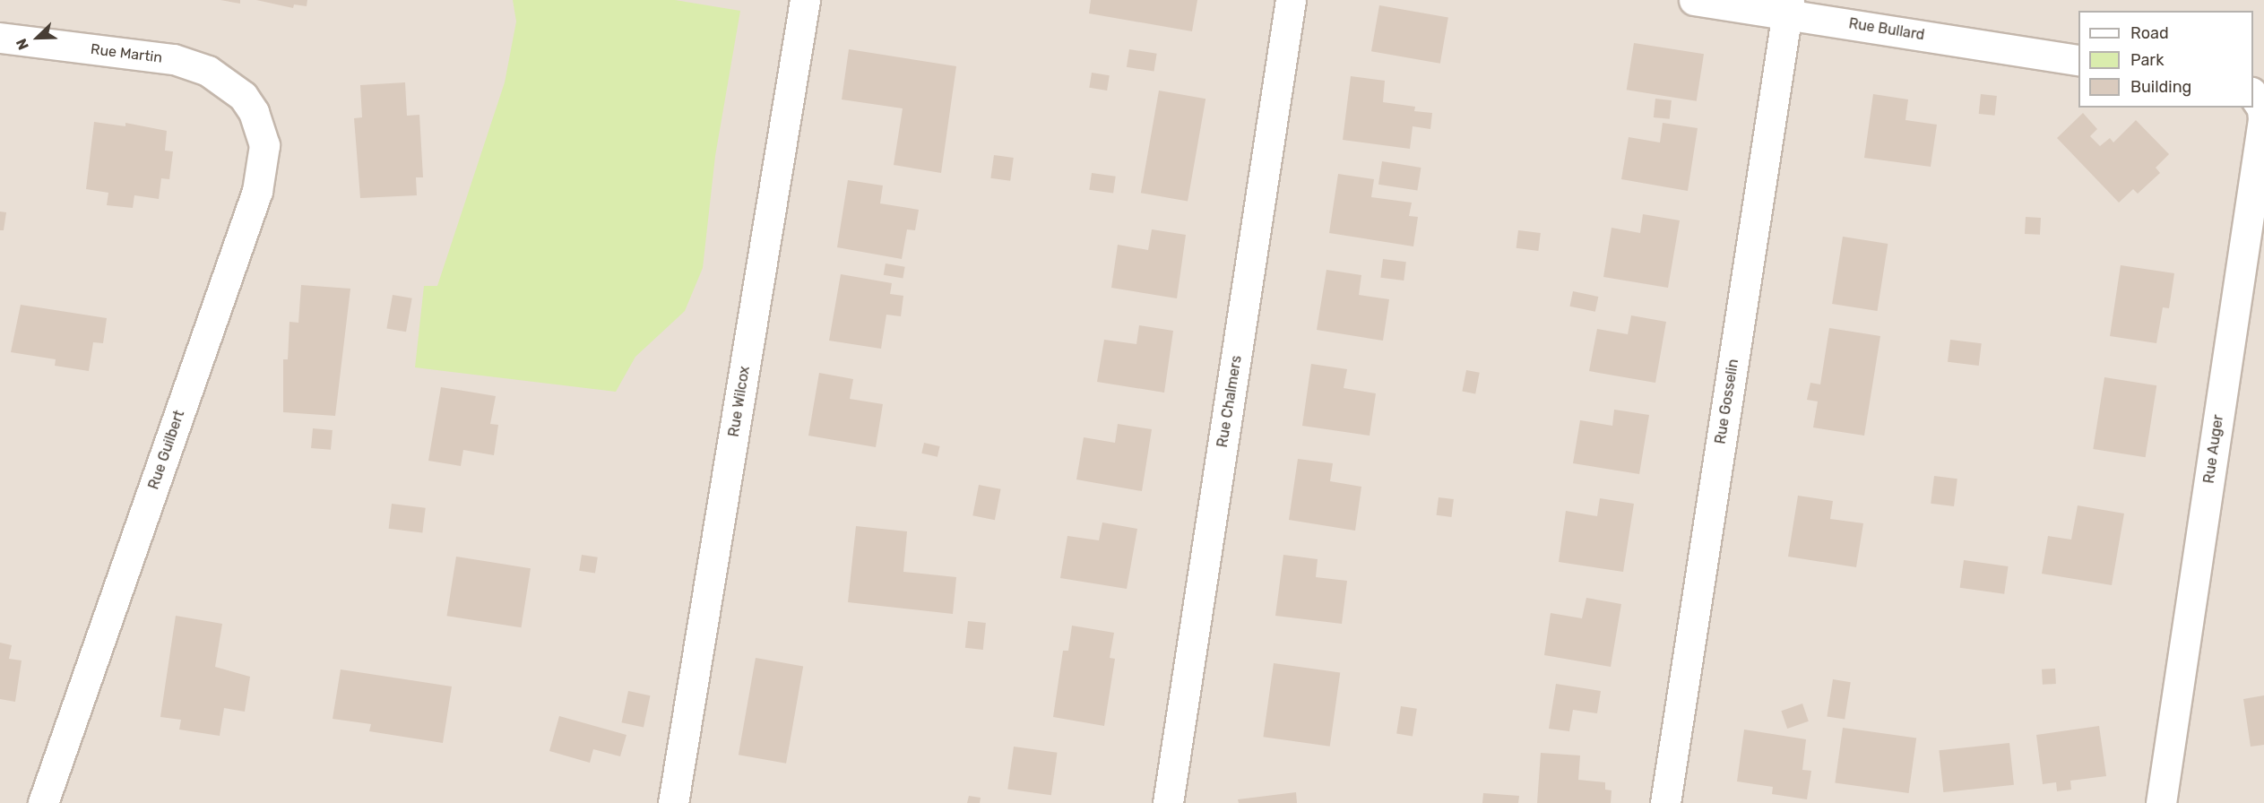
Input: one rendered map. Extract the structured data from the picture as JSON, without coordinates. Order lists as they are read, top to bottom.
{
  "streets": {
    "street": [
      "Rue Bullard",
      "Rue Martin",
      "Rue Wilcox",
      "Rue Chalmers",
      "Rue Gosselin",
      "Rue Auger",
      "Rue Guilbert"
    ]
  },
  "crossings": [
    ["Rue Bullard", "Rue Gosselin"],
    ["Rue Martin", "Rue Guilbert"]
  ],
  "legend": ["Road", "Park", "Building"],
  "north": "bottom left"
}
